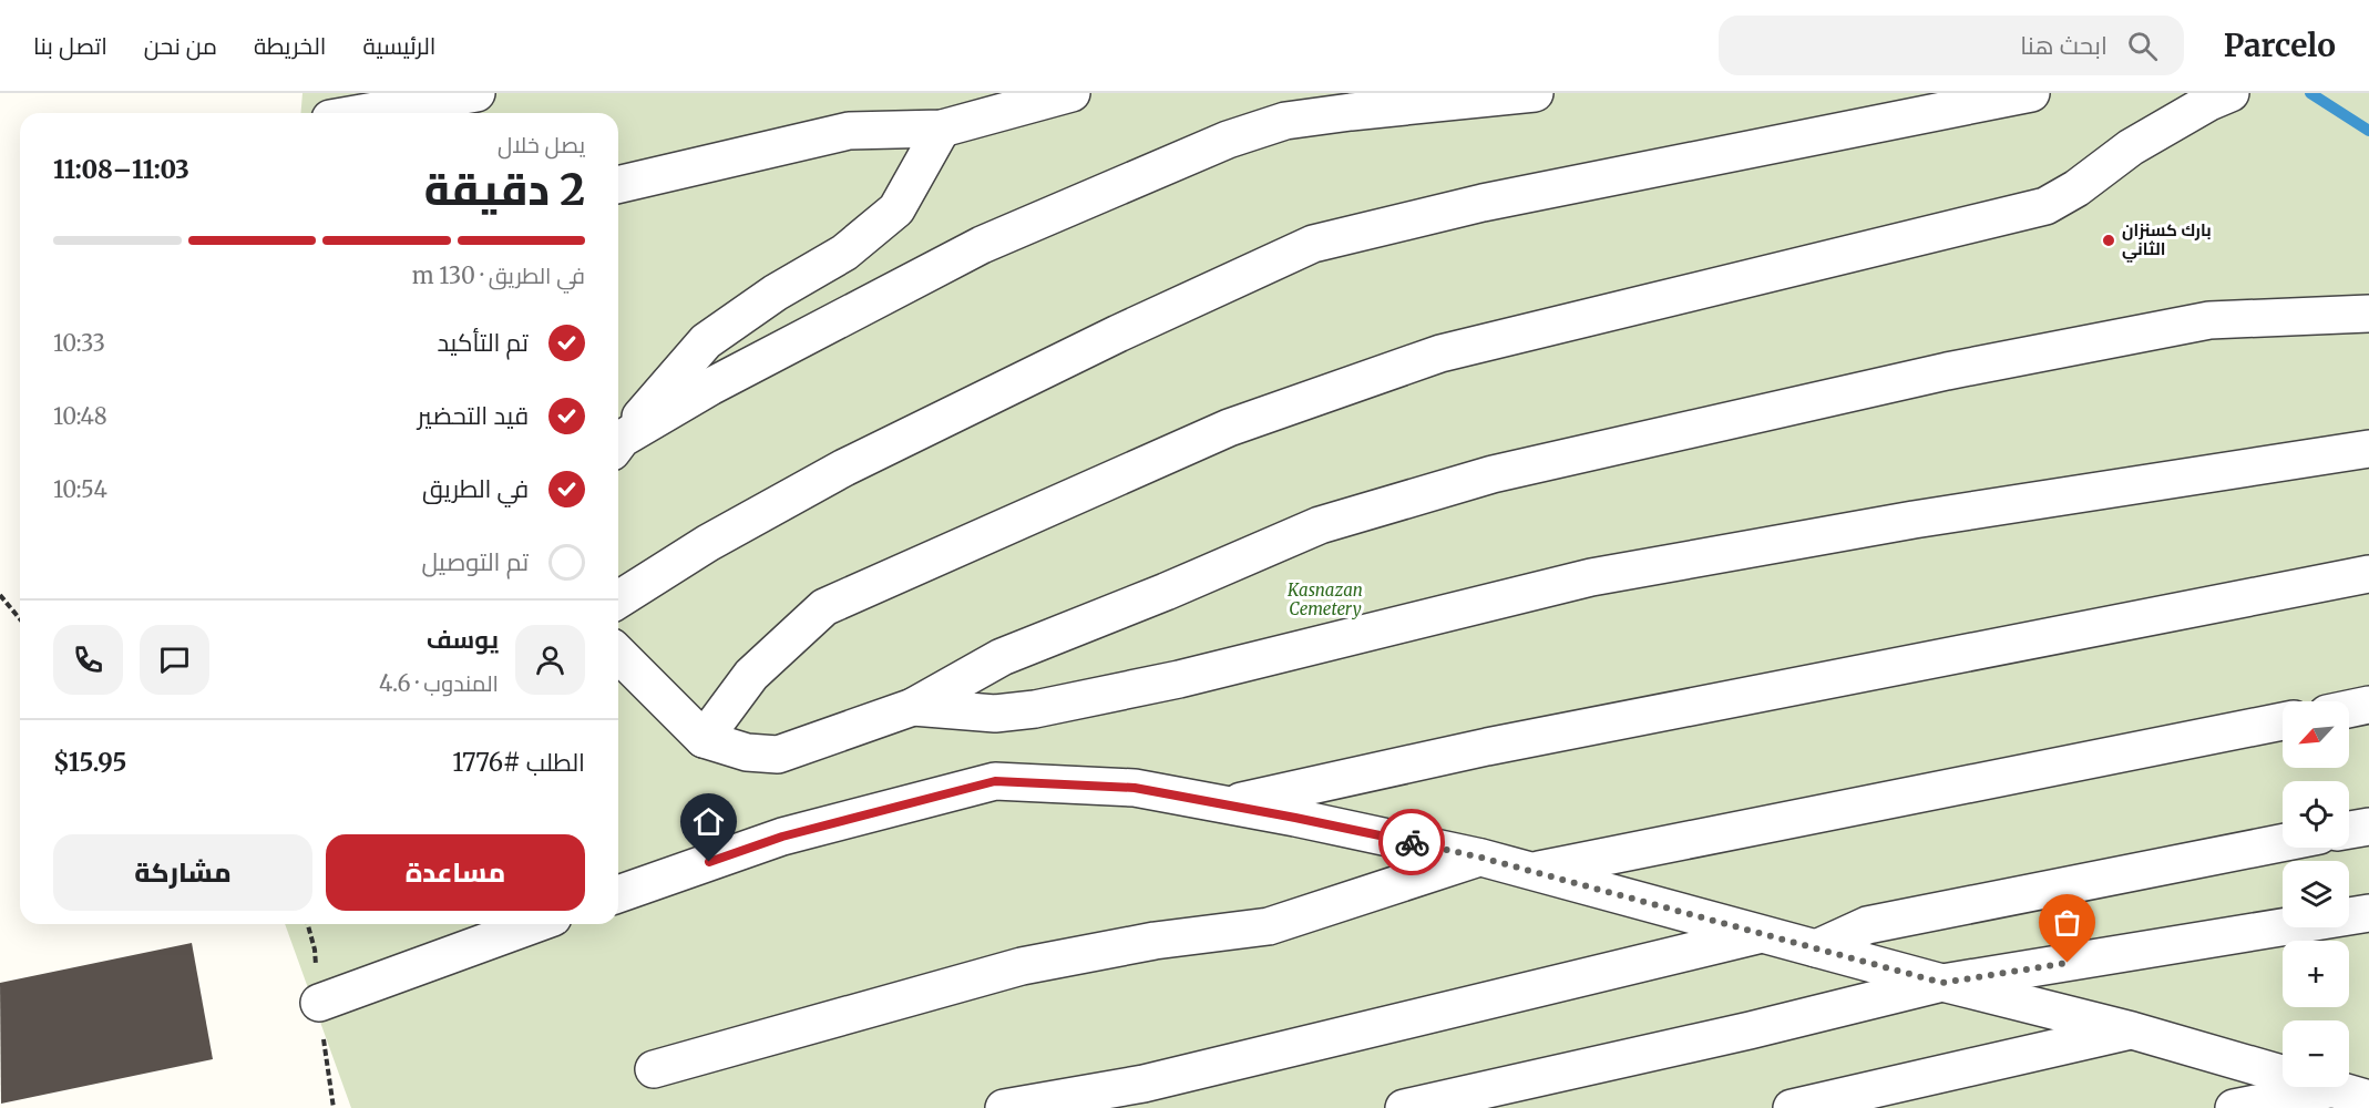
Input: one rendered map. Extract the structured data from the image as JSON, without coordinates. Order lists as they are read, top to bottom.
{
  "parks": ["Kasnazan Cemetery"],
  "places": ["بارك كسنزان الثاني"],
  "north": "bottom left",
  "page": {
    "header": "Parcelo",
    "search": "ابحث هنا",
    "nav": [
      "الرئيسية",
      "الخريطة",
      "من نحن",
      "اتصل بنا"
    ],
    "heading": ["2 دقيقة", "يصل خلال", "11:03–11:08"],
    "panel": [
      "يوسف",
      "المندوب · 4.6",
      "الطلب #1776",
      "$15.95"
    ],
    "bar": "في الطريق · 130 m",
    "list": [
      ["تم التأكيد", "10:33"],
      ["قيد التحضير", "10:48"],
      ["في الطريق", "10:54"],
      "تم التوصيل"
    ],
    "map_buttons": ["+", "−"],
    "buttons": ["مساعدة", "مشاركة"]
  }
}
